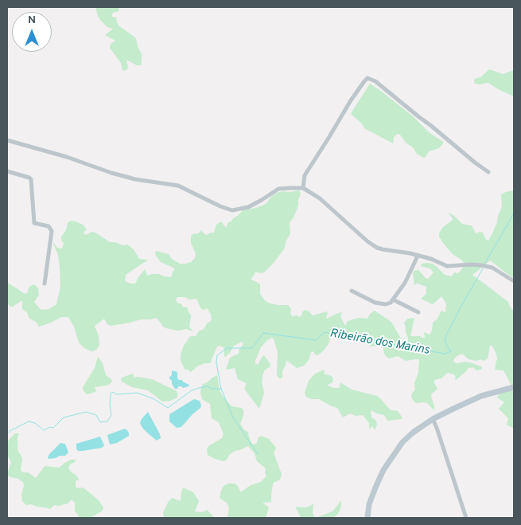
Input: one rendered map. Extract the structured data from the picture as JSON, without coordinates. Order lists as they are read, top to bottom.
{
  "water": ["Ribeirão dos Marins"],
  "north": "top"
}
